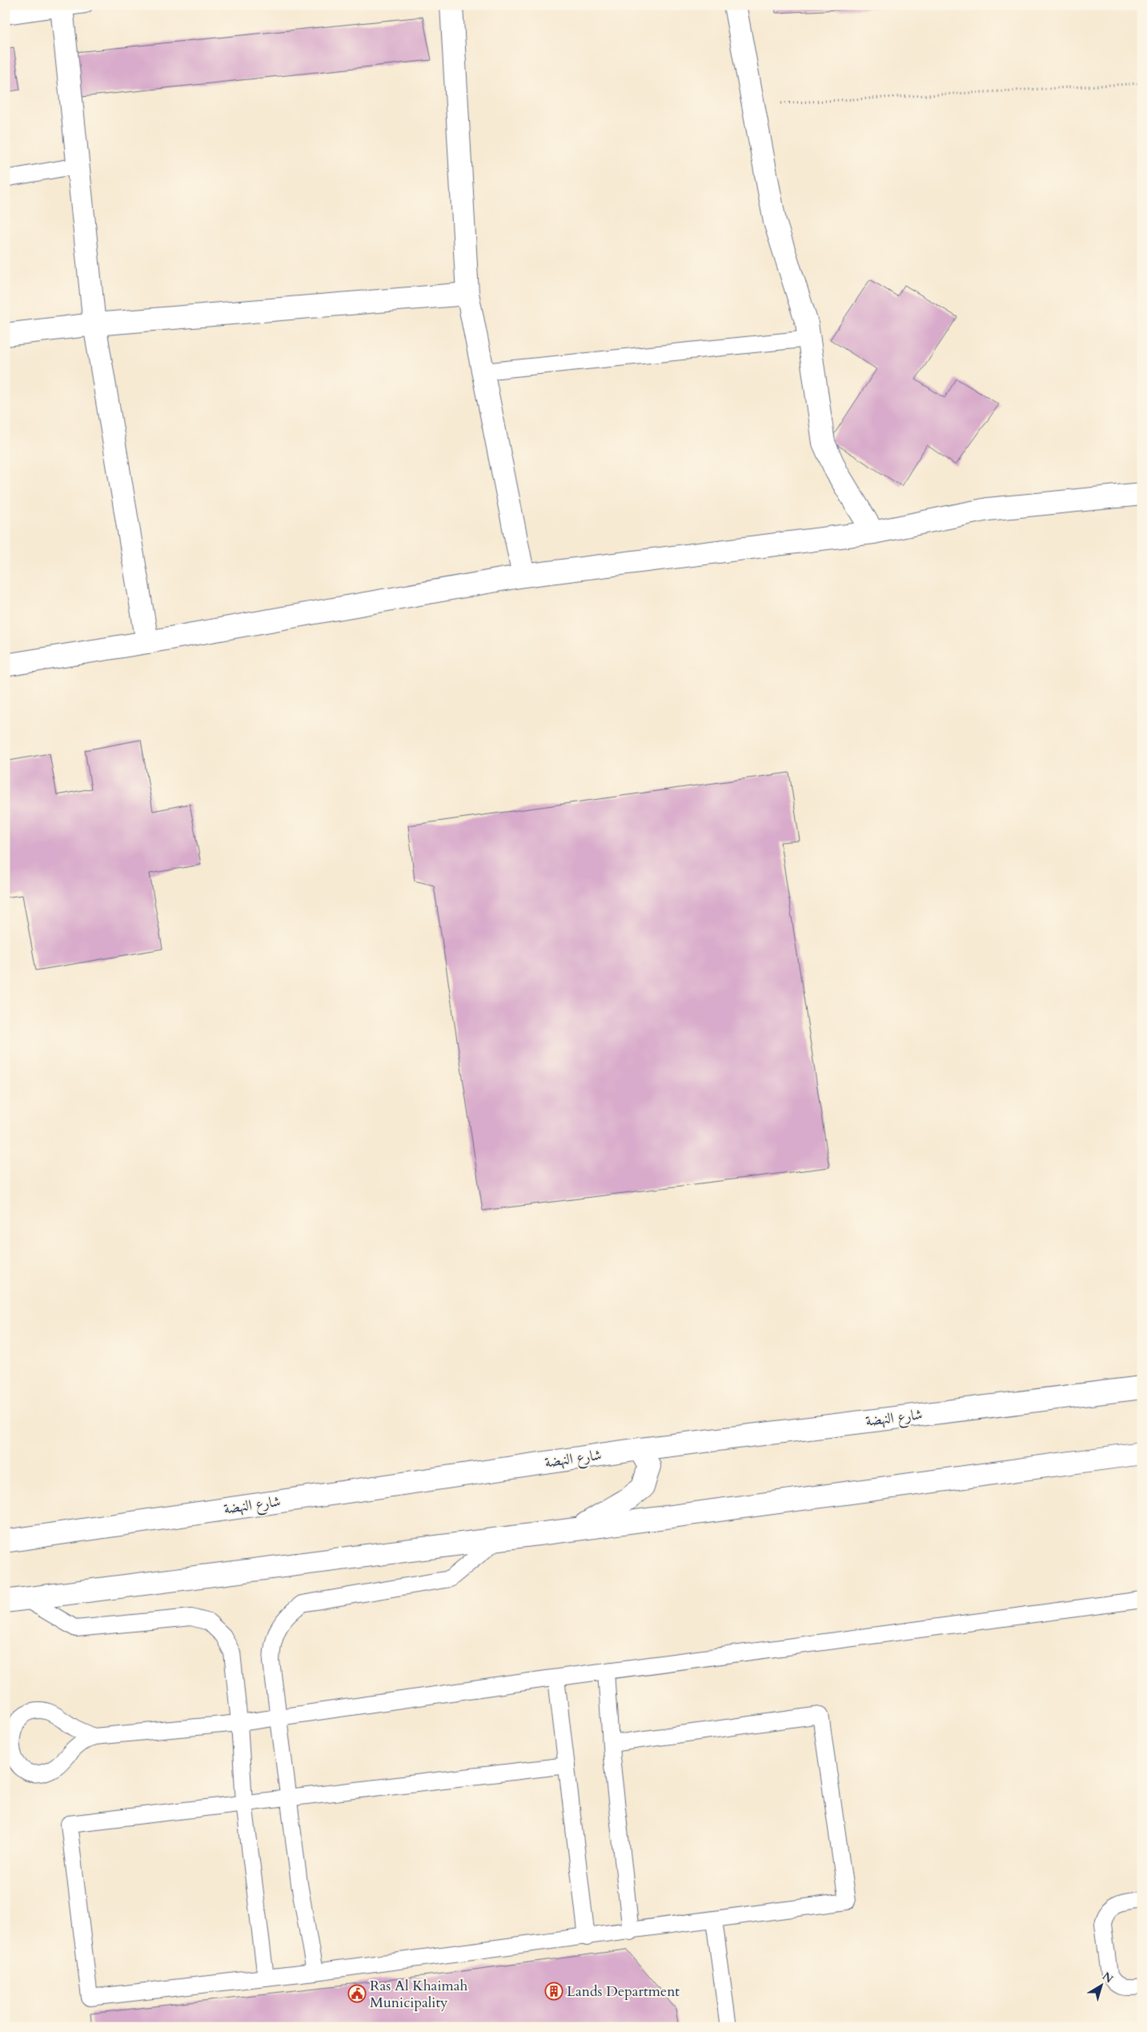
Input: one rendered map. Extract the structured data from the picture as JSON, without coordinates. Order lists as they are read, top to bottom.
{
  "streets": {
    "street": ["شارع النهضة"]
  },
  "places": {
    "building": ["Lands Department"],
    "public building": ["Ras Al Khaimah Municipality"]
  },
  "north": "top right"
}
